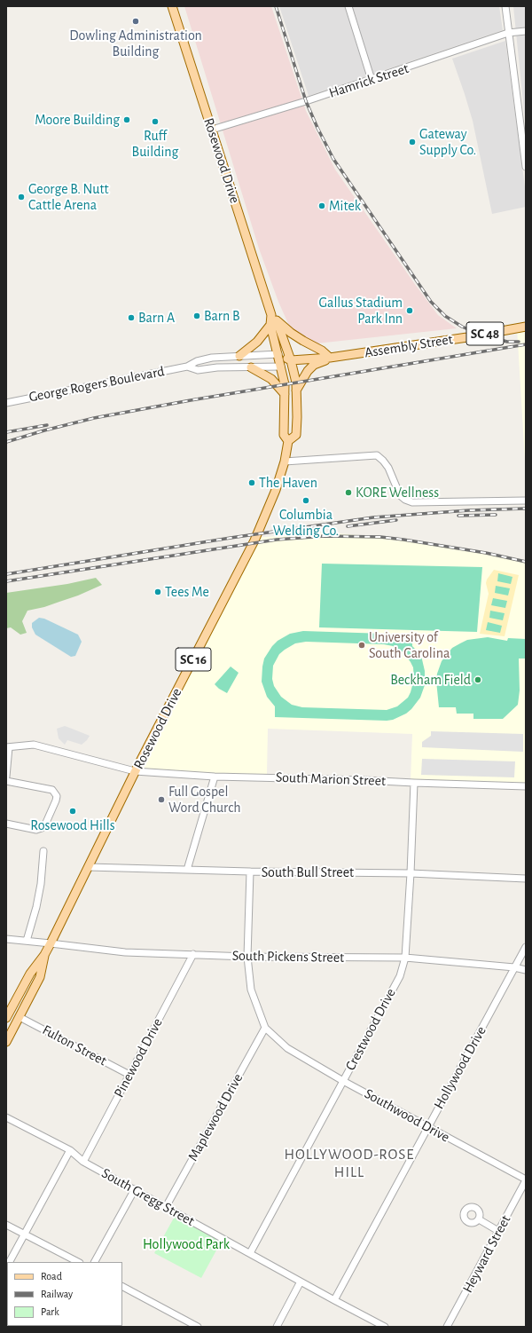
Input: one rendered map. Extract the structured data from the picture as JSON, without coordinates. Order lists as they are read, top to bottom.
{
  "streets": {
    "main road": [
      "Rosewood Drive",
      "SC 48",
      "Assembly Street",
      "SC 16"
    ],
    "street": [
      "Hamrick Street",
      "George Rogers Boulevard",
      "South Marion Street",
      "South Bull Street",
      "South Pickens Street",
      "Crestwood Drive",
      "Fulton Street",
      "Pinewood Drive",
      "Hollywood Drive",
      "Southwood Drive",
      "Maplewood Drive",
      "South Gregg Street",
      "Heyward Street"
    ]
  },
  "crossings": [
    ["Hamrick Street", "Rosewood Drive"],
    ["Rosewood Drive", "Assembly Street"],
    ["Rosewood Drive", "George Rogers Boulevard"],
    ["Rosewood Drive", "South Marion Street"],
    ["Rosewood Drive", "South Bull Street"],
    ["Rosewood Drive", "South Pickens Street"],
    ["Rosewood Drive", "Fulton Street"],
    ["Assembly Street", "George Rogers Boulevard"],
    ["South Marion Street", "Crestwood Drive"],
    ["South Bull Street", "Crestwood Drive"],
    ["South Bull Street", "Southwood Drive"],
    ["South Pickens Street", "Crestwood Drive"],
    ["South Pickens Street", "Pinewood Drive"],
    ["South Pickens Street", "Hollywood Drive"],
    ["South Pickens Street", "Southwood Drive"],
    ["Crestwood Drive", "Southwood Drive"],
    ["Crestwood Drive", "South Gregg Street"],
    ["Fulton Street", "Pinewood Drive"],
    ["Pinewood Drive", "South Gregg Street"],
    ["Hollywood Drive", "Southwood Drive"],
    ["Hollywood Drive", "South Gregg Street"],
    ["Southwood Drive", "Maplewood Drive"],
    ["Southwood Drive", "Heyward Street"],
    ["Maplewood Drive", "South Gregg Street"]
  ],
  "districts": ["HOLLYWOOD-ROSE HILL"],
  "parks": ["Hollywood Park"],
  "places": [
    "Dowling Administration Building",
    "Moore Building",
    "Ruff Building",
    "Gateway Supply Co.",
    "George B. Nutt Cattle Arena",
    "Mitek",
    "Gallus Stadium Park Inn",
    "Barn B",
    "Barn A",
    "The Haven",
    "KORE Wellness",
    "Columbia Welding Co.",
    "Tees Me",
    "University of South Carolina",
    "Beckham Field",
    "Full Gospel Word Church",
    "Rosewood Hills"
  ],
  "legend": ["Road", "Railway", "Park"]
}
